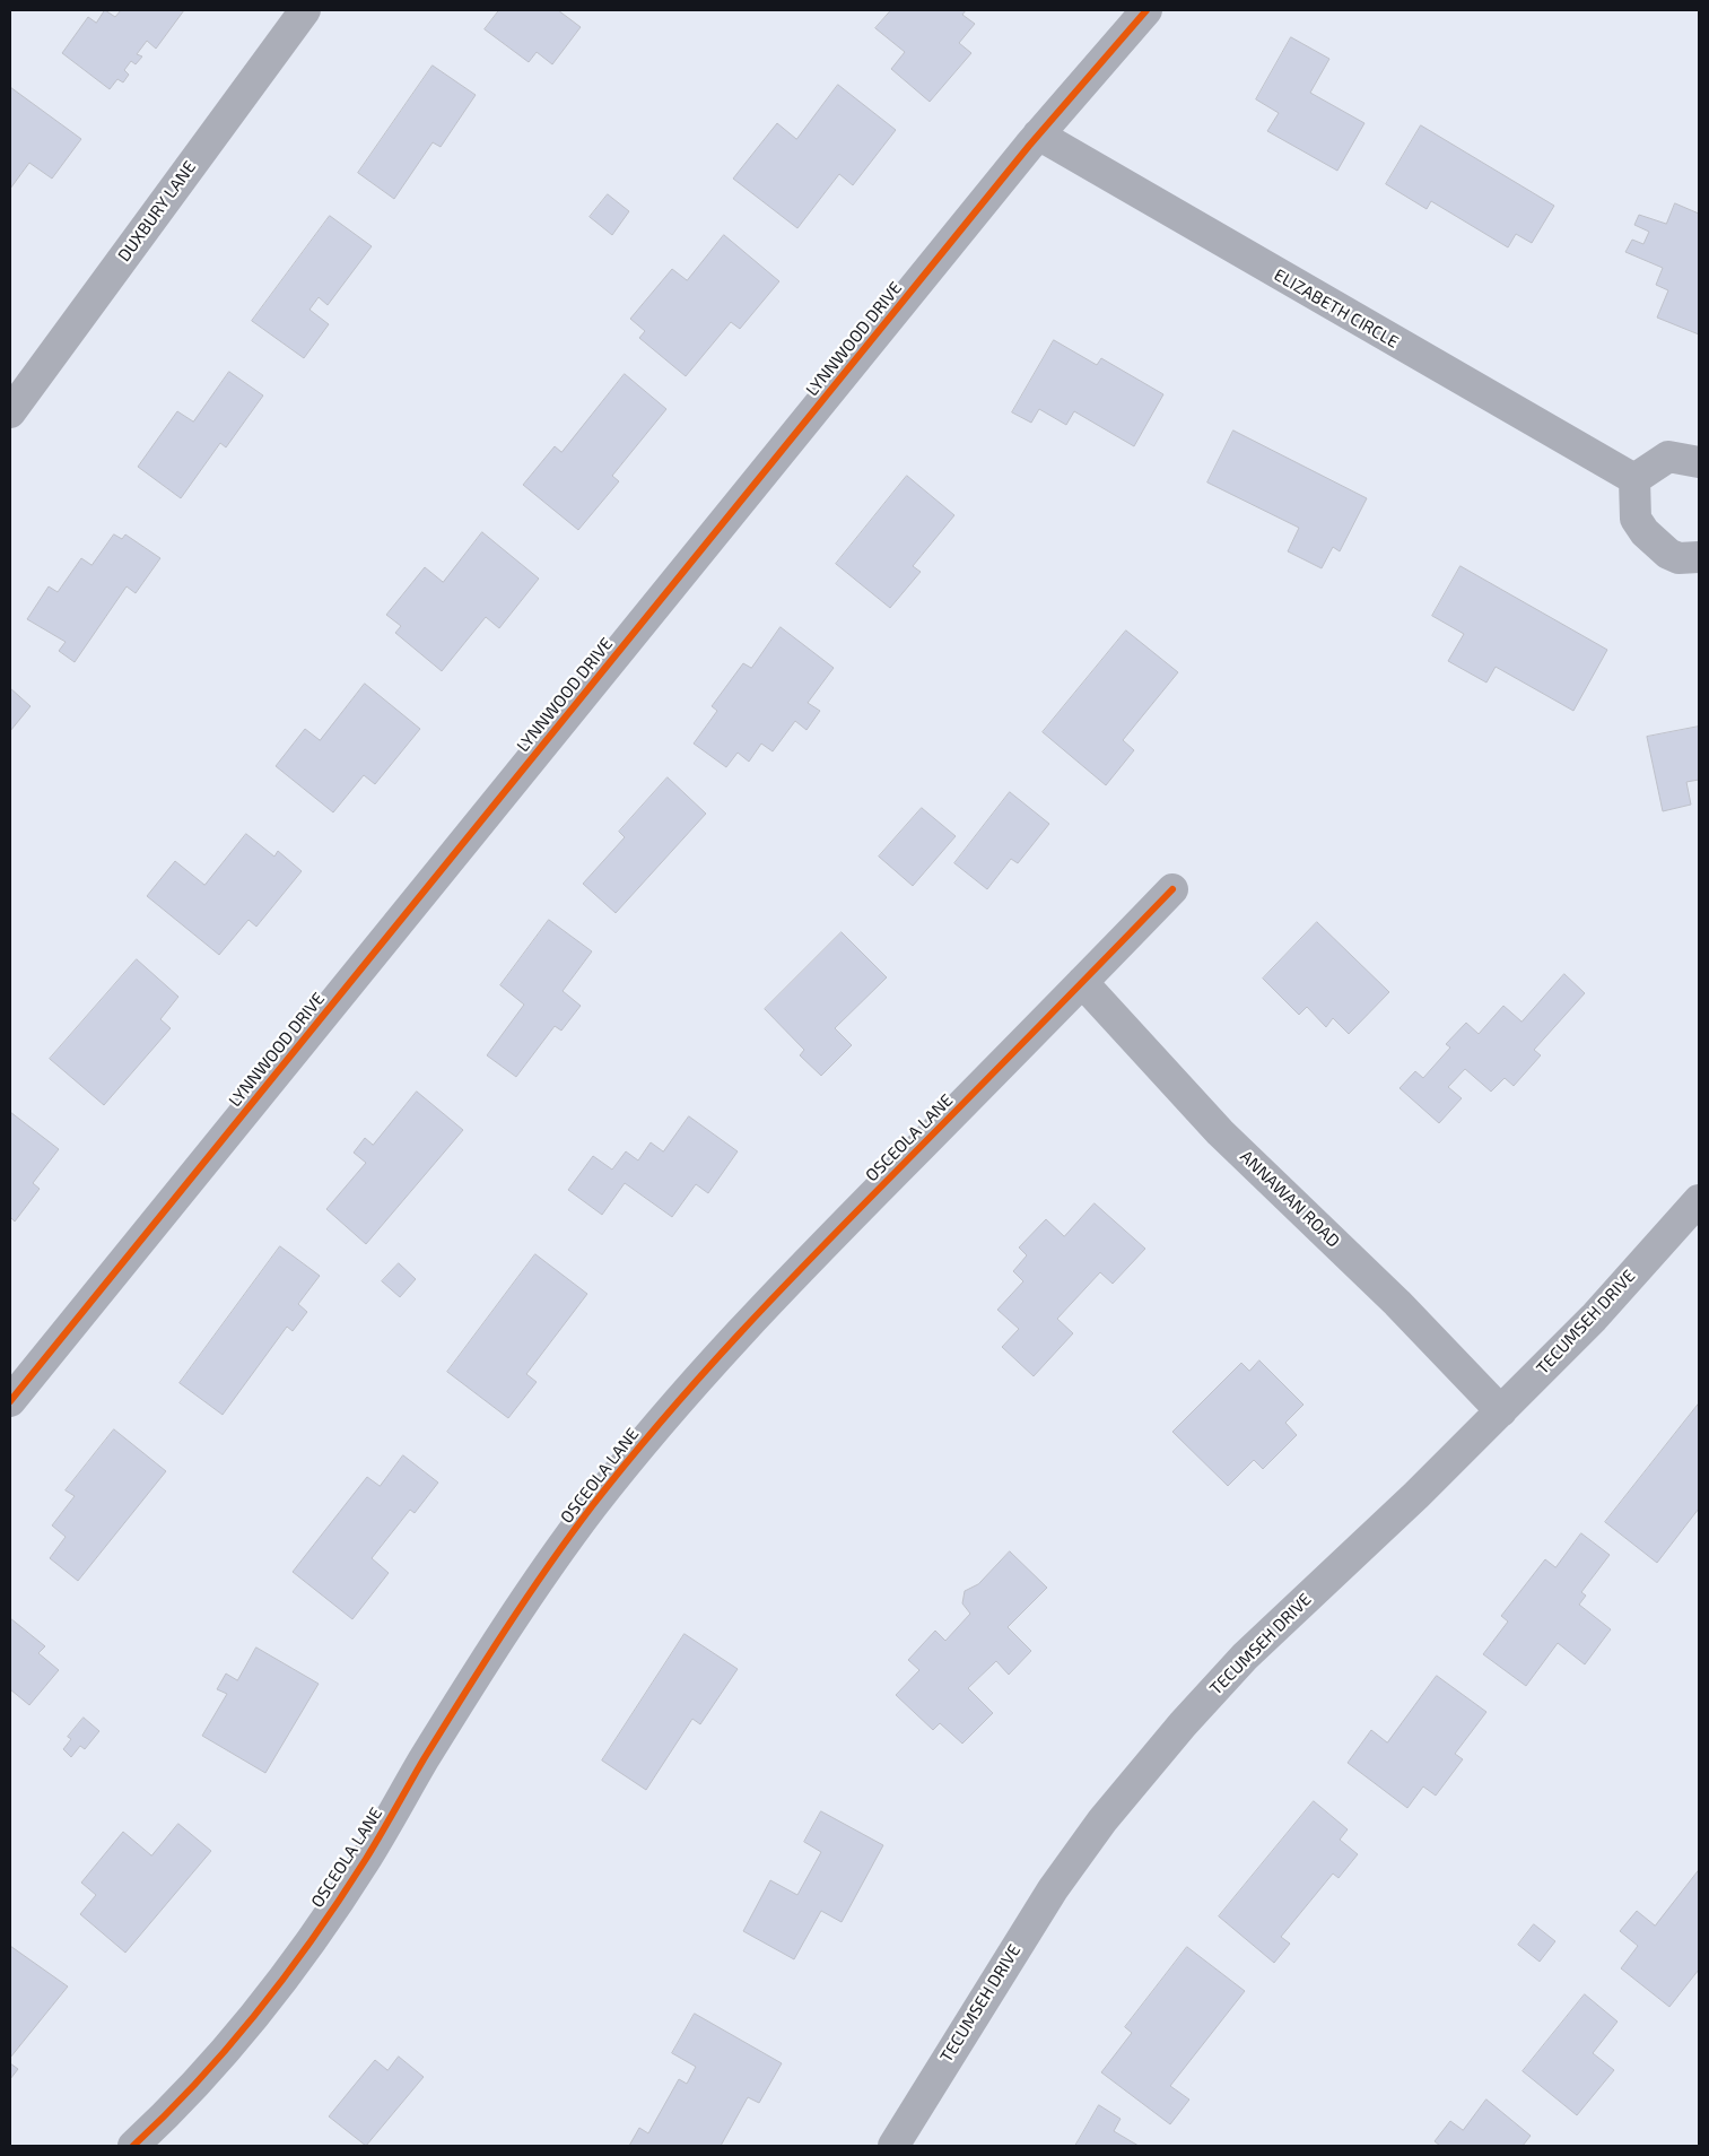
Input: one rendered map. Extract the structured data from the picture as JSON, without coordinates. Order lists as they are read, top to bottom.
{
  "streets": {
    "street": [
      "DUXBURY LANE",
      "ELIZABETH CIRCLE",
      "LYNNWOOD DRIVE",
      "OSCEOLA LANE",
      "ANNAWAN ROAD",
      "TECUMSEH DRIVE"
    ]
  },
  "crossings": [
    ["ELIZABETH CIRCLE", "LYNNWOOD DRIVE"],
    ["OSCEOLA LANE", "ANNAWAN ROAD"],
    ["ANNAWAN ROAD", "TECUMSEH DRIVE"]
  ]
}
